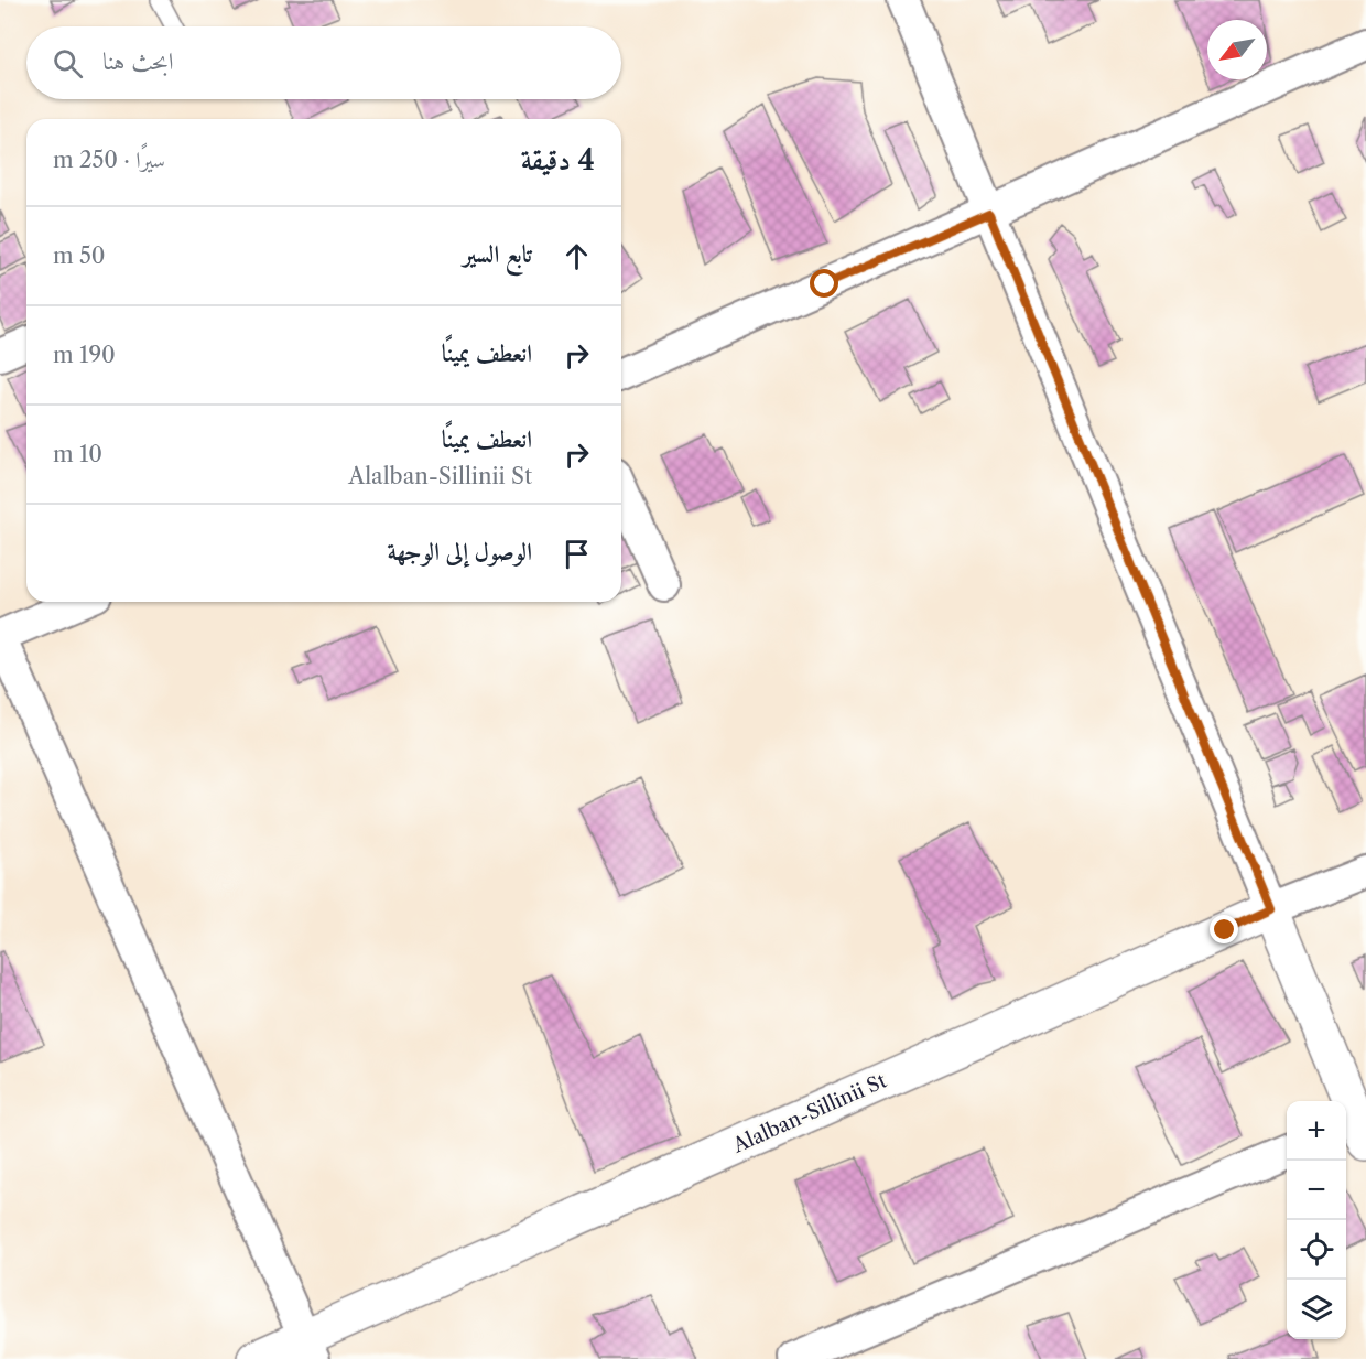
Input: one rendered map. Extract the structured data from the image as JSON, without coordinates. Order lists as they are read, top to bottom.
{
  "streets": {
    "street": ["Alalban-Sillinii St"]
  },
  "north": "bottom left",
  "page": {
    "search": "ابحث هنا",
    "heading": ["4 دقيقة", "سيرًا · 250 m"],
    "list": [
      ["تابع السير", "50 m"],
      ["انعطف يمينًا", "190 m"],
      ["انعطف يمينًا", "Alalban-Sillinii St", "10 m"],
      "الوصول إلى الوجهة"
    ],
    "map_buttons": ["+", "−"]
  }
}
